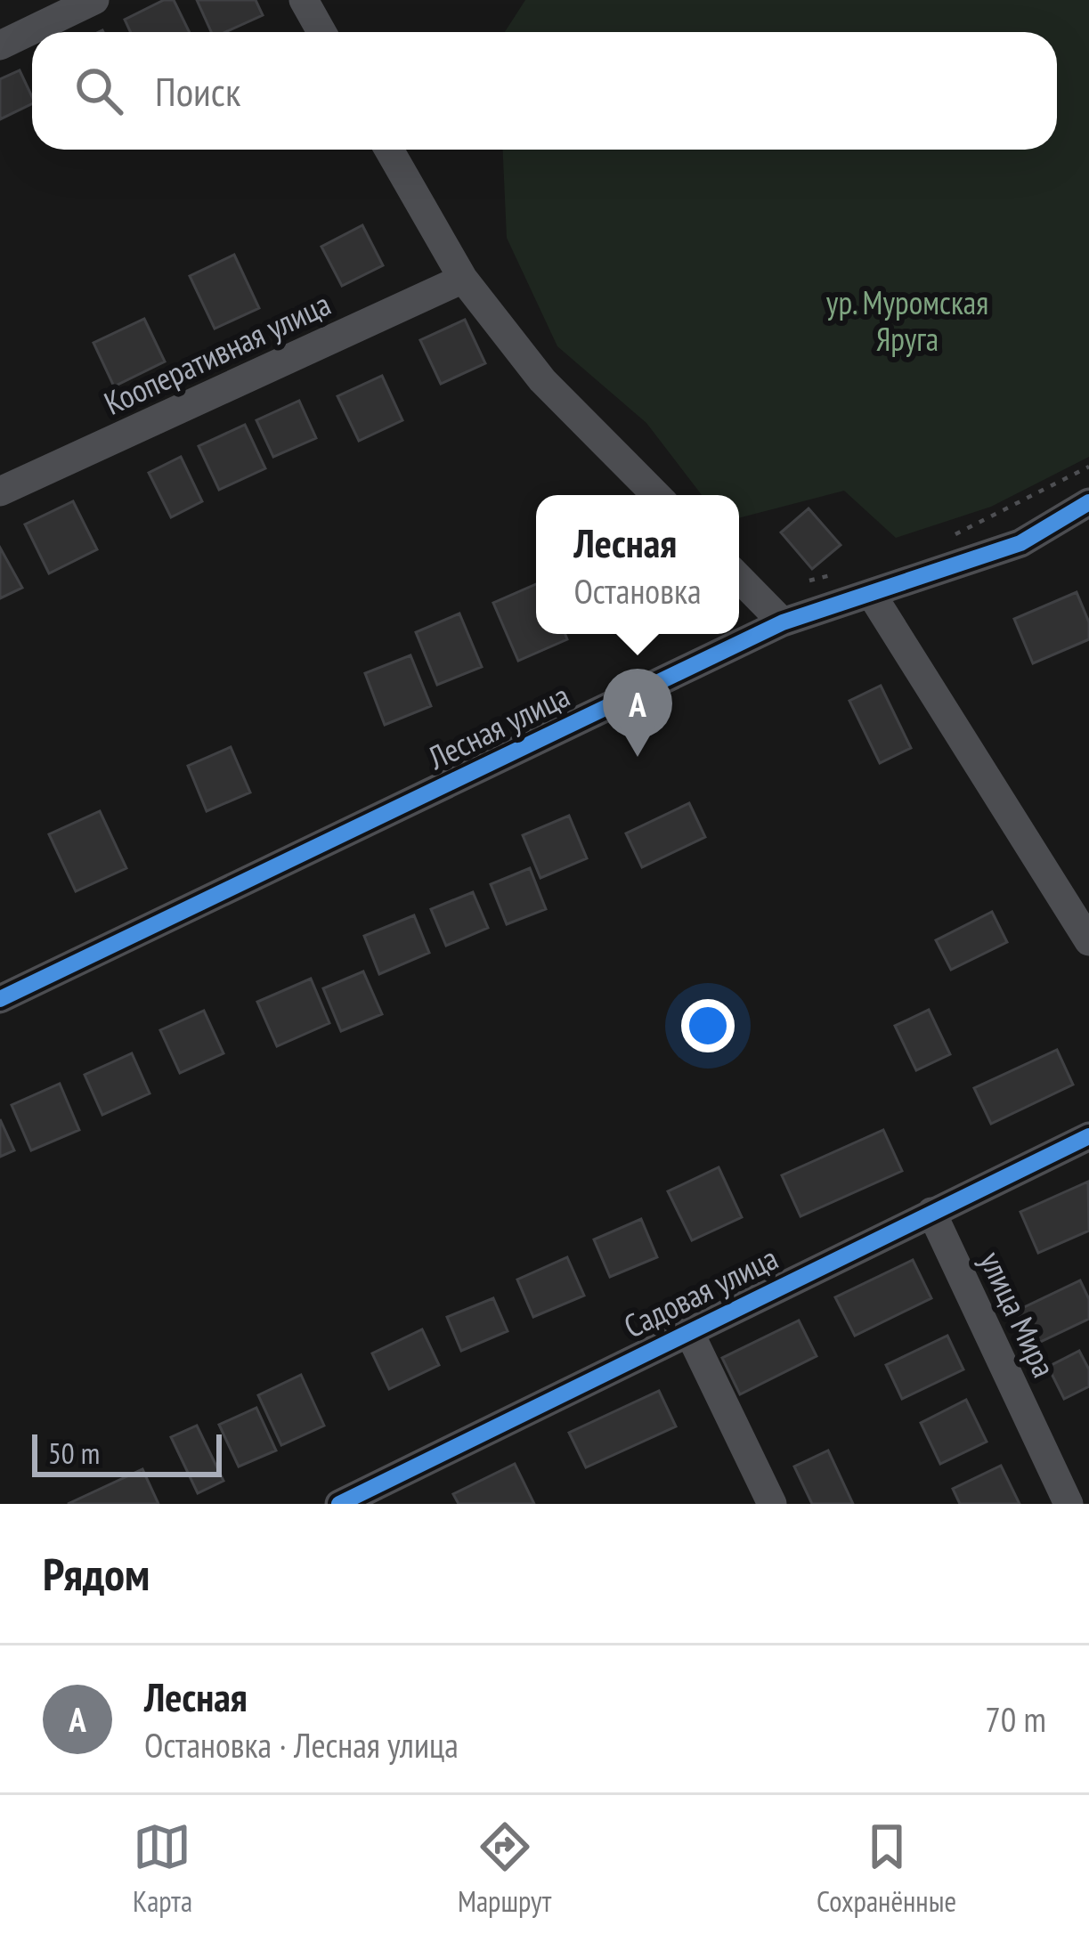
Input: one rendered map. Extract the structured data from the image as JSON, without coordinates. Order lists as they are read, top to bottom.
{
  "streets": {
    "street": [
      "Кооперативная улица",
      "Лесная улица",
      "Садовая улица",
      "улица Мира"
    ]
  },
  "crossings": [
    ["Садовая улица", "улица Мира"]
  ],
  "parks": ["ур. Муромская Яруга"],
  "scale_bar": "50 m",
  "page": {
    "search": "Поиск",
    "popup": ["Лесная", "Остановка"],
    "pins": "A",
    "scale": "50 m",
    "heading": "Рядом",
    "list": [
      {
        "mark": "A",
        "name": "Лесная",
        "note": "Остановка · Лесная улица",
        "value": "70 m"
      }
    ],
    "nav": ["Карта", "Маршрут", "Сохранённые"]
  }
}
